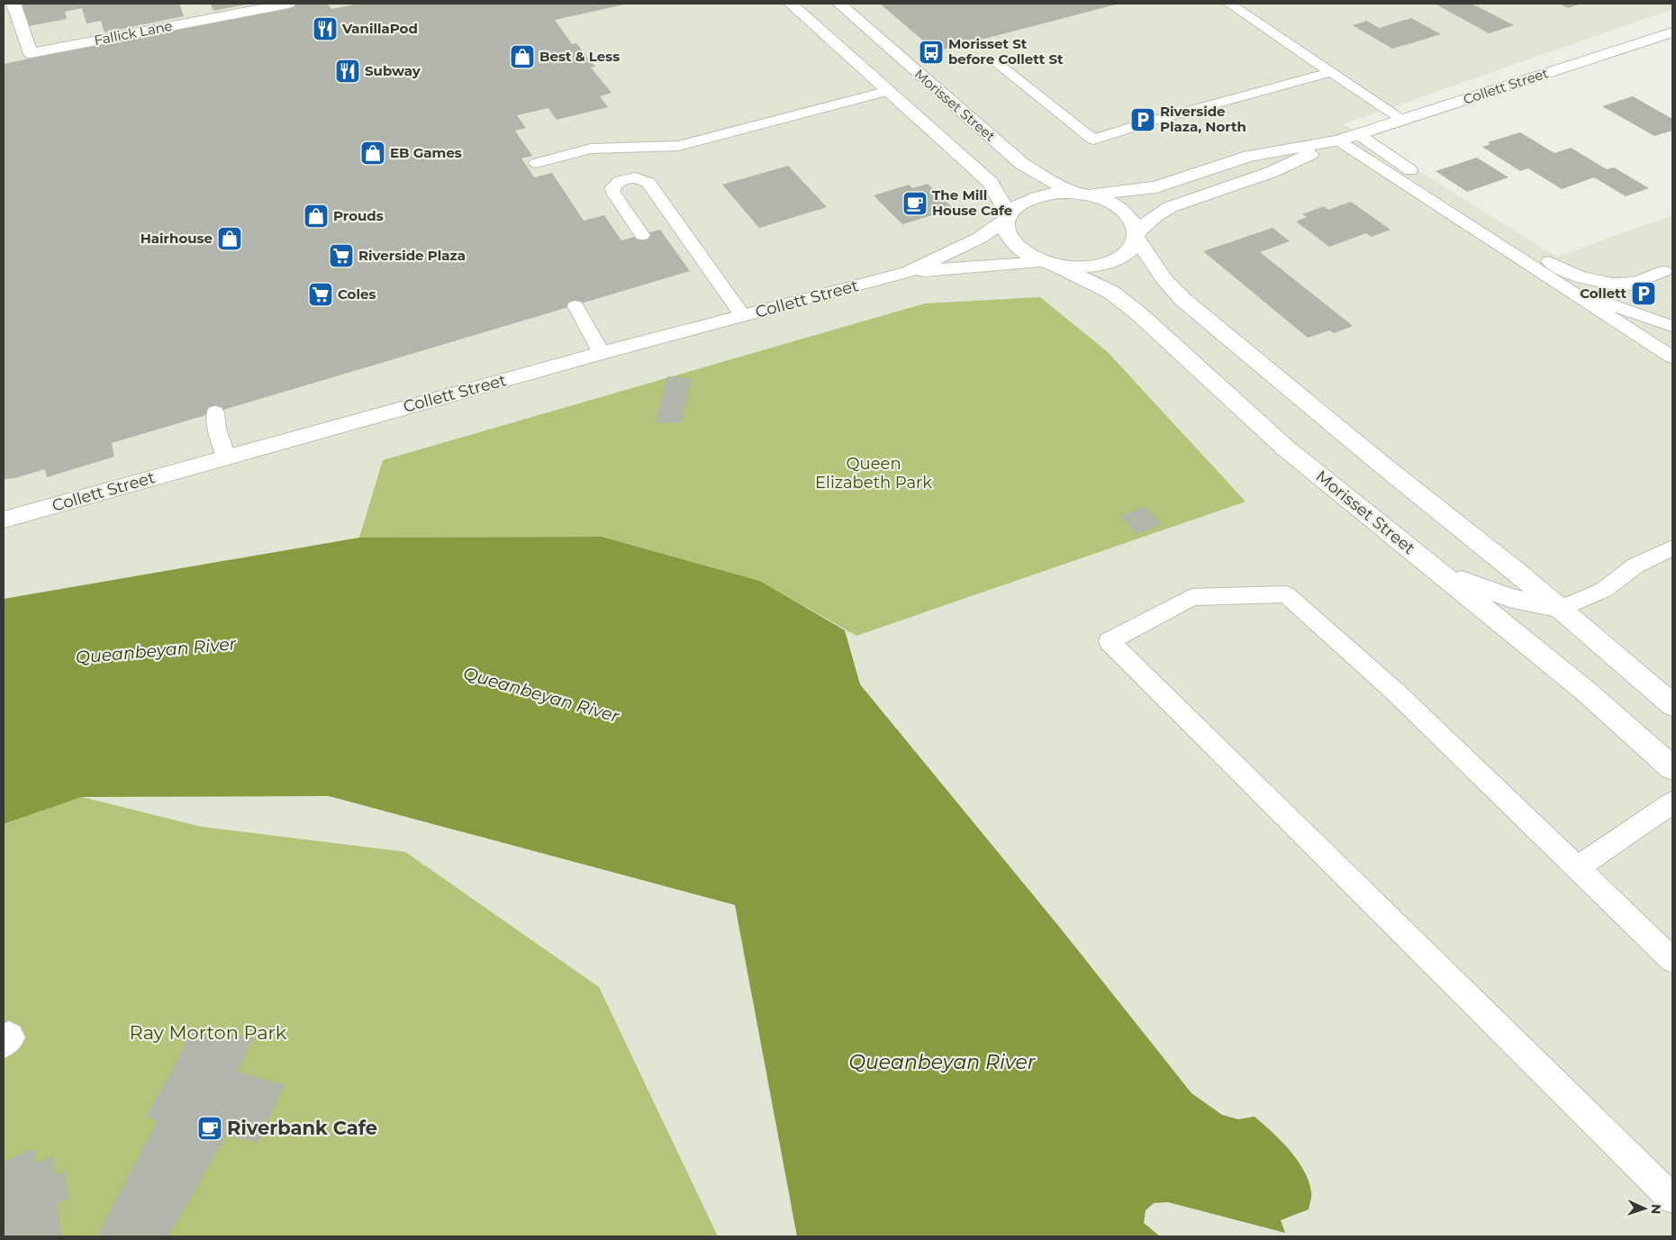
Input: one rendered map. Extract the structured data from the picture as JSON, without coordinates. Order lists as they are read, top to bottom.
{
  "streets": {
    "street": ["Fallick Lane", "Collett Street", "Morisset Street"]
  },
  "crossings": [
    ["Collett Street", "Morisset Street"]
  ],
  "water": ["Queanbeyan River"],
  "parks": ["Queen Elizabeth Park", "Ray Morton Park"],
  "places": {
    "restaurant": ["VanillaPod", "Subway"],
    "bus stop": ["Morisset St before Collett St"],
    "shop": [
      "Best & Less",
      "EB Games",
      "Prouds",
      "Hairhouse"
    ],
    "parking": ["Riverside Plaza, North", "Collett"],
    "cafe": ["The Mill House Cafe", "Riverbank Cafe"],
    "supermarket": ["Riverside Plaza", "Coles"]
  },
  "north": "right"
}
